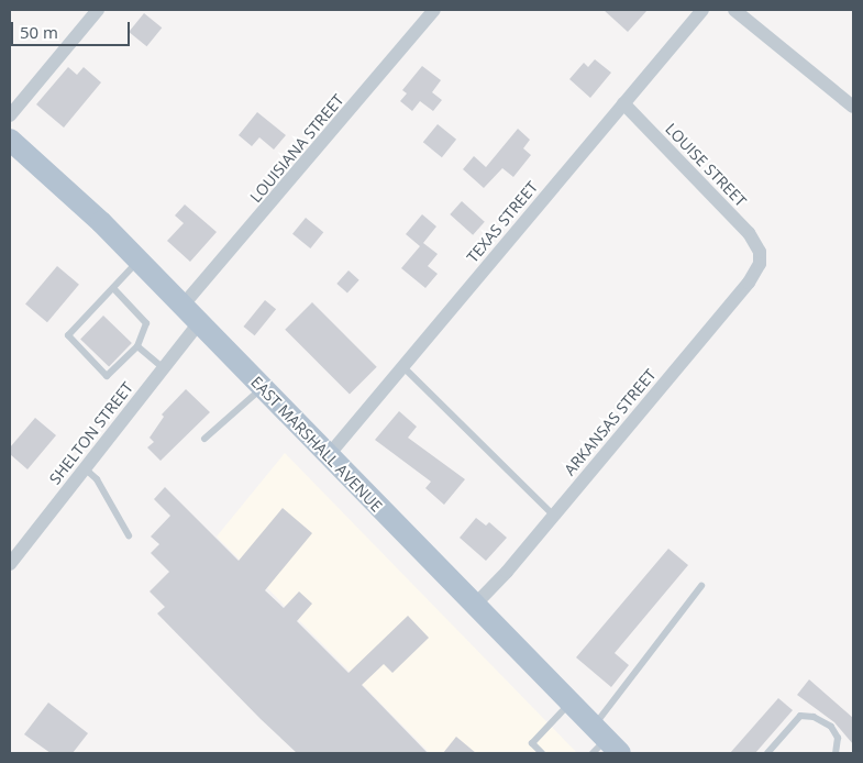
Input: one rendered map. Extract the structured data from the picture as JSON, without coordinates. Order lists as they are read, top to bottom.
{
  "streets": {
    "main road": ["EAST MARSHALL AVENUE"],
    "street": [
      "LOUISIANA STREET",
      "LOUISE STREET",
      "TEXAS STREET",
      "ARKANSAS STREET",
      "SHELTON STREET"
    ]
  },
  "crossings": [
    ["LOUISIANA STREET", "EAST MARSHALL AVENUE"],
    ["LOUISE STREET", "TEXAS STREET"],
    ["LOUISE STREET", "ARKANSAS STREET"],
    ["TEXAS STREET", "EAST MARSHALL AVENUE"],
    ["ARKANSAS STREET", "EAST MARSHALL AVENUE"],
    ["SHELTON STREET", "EAST MARSHALL AVENUE"]
  ],
  "scale_bar": "50 m"
}
